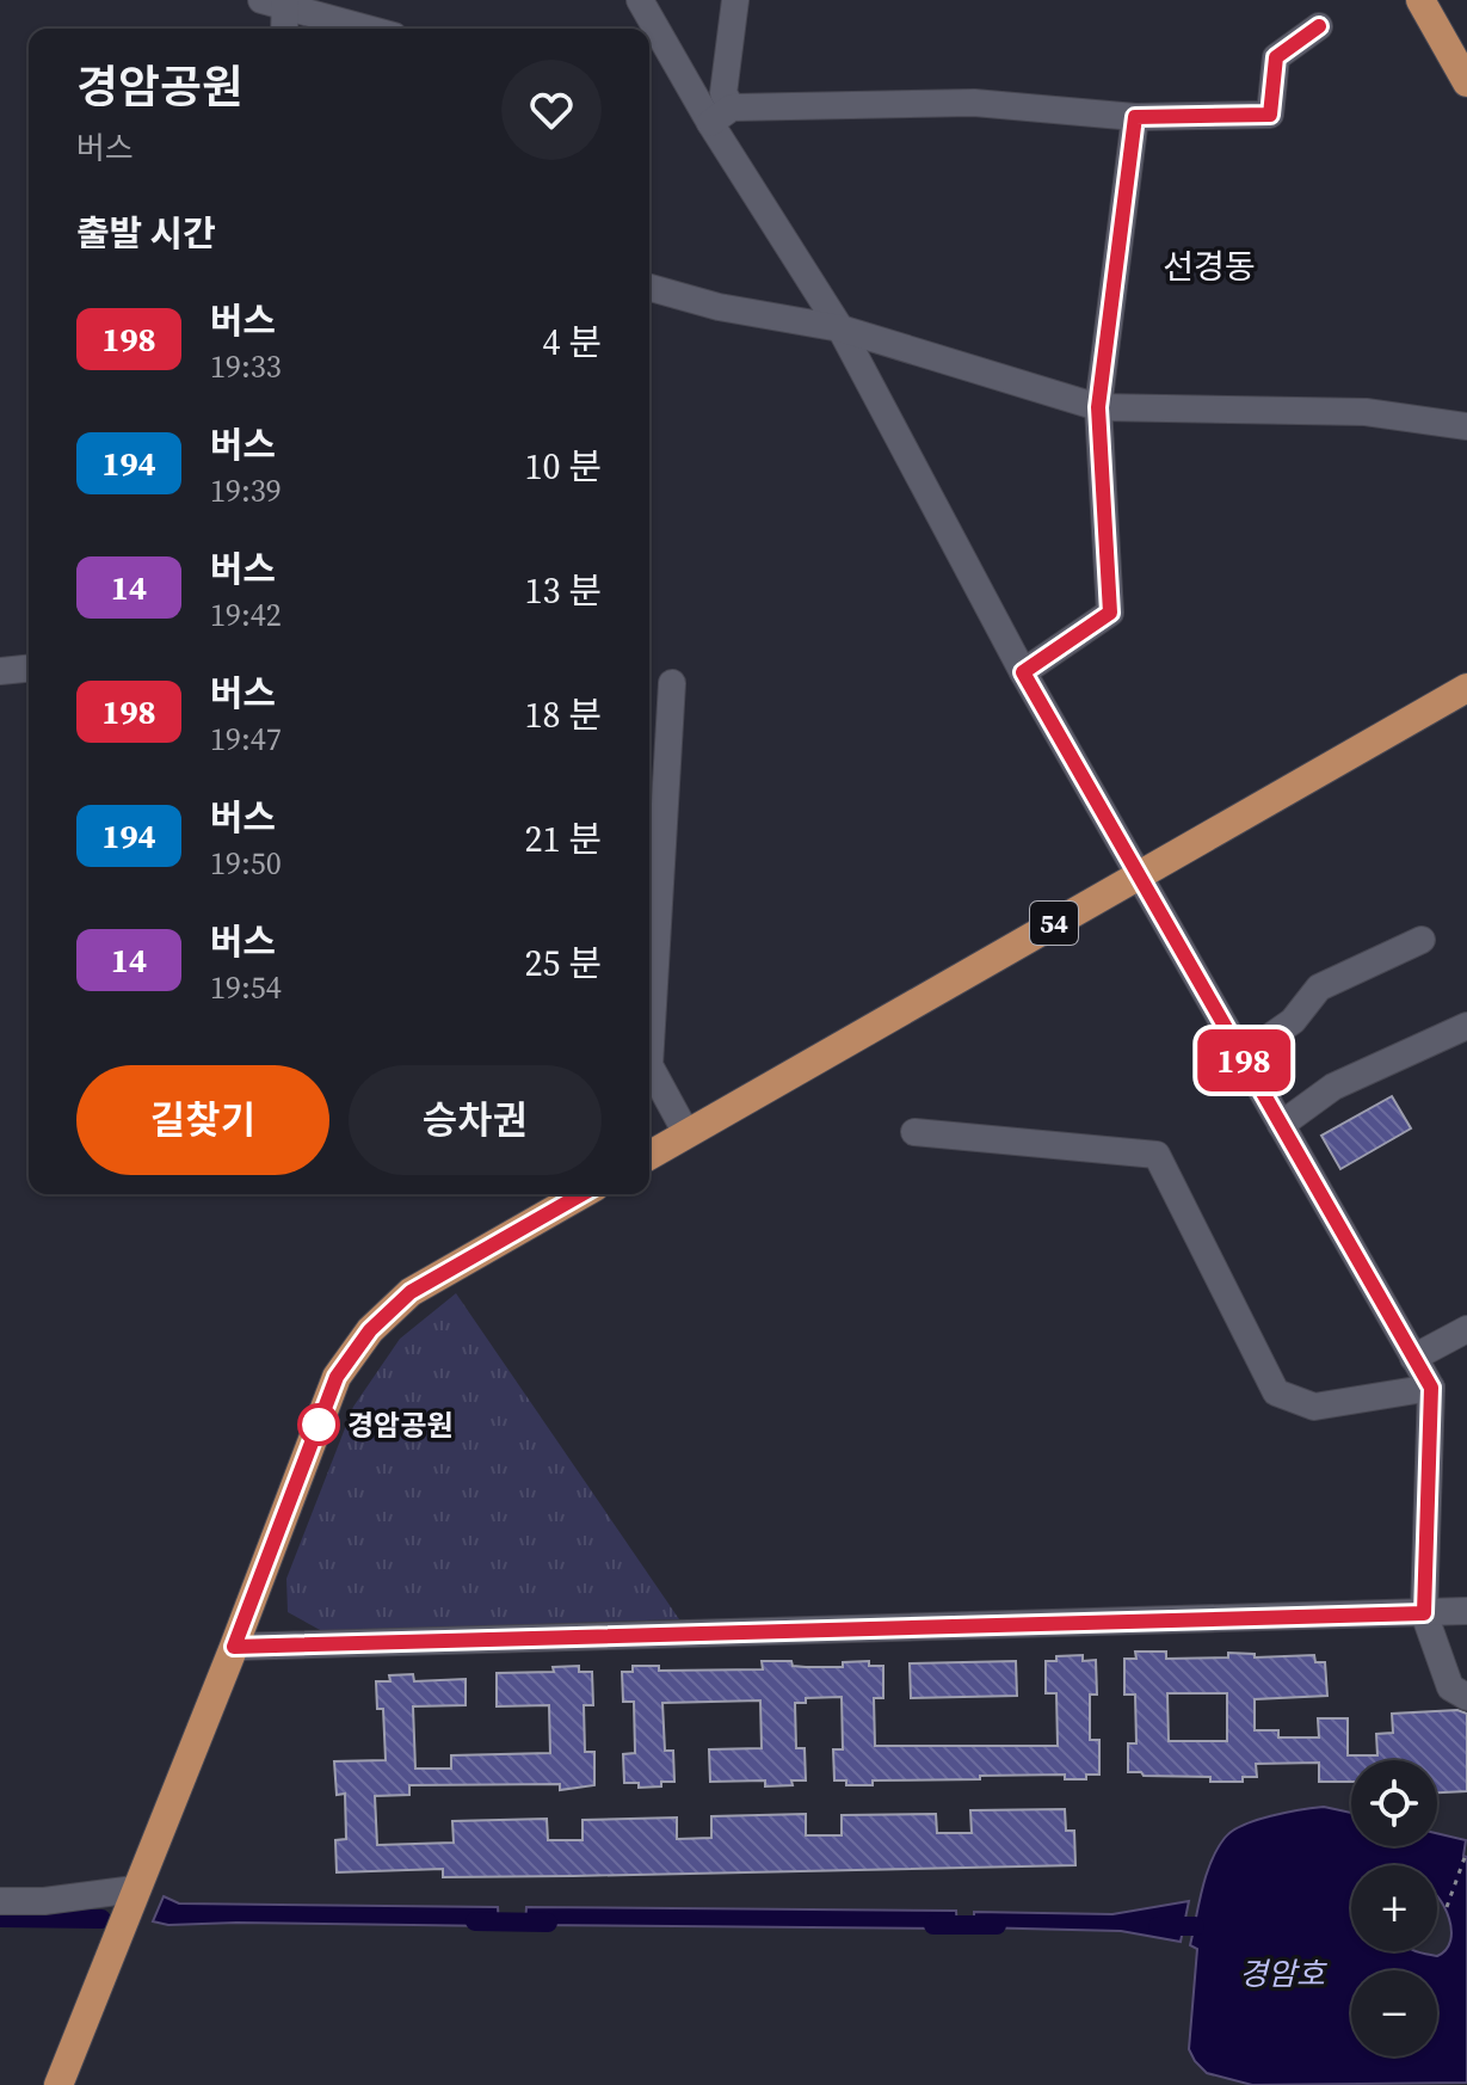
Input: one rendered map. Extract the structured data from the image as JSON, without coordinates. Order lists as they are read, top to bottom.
{
  "streets": {
    "main road": ["54"]
  },
  "districts": ["선경동"],
  "water": ["경암호"],
  "places": ["경암공원"],
  "lines": ["bus line 198"],
  "page": {
    "on_map": "198",
    "heading": [
      ["경암공원", "버스"],
      "출발 시간"
    ],
    "list": [
      {
        "mark": "198",
        "name": "버스",
        "note": "19:33",
        "value": "4 분"
      },
      {
        "mark": "194",
        "name": "버스",
        "note": "19:39",
        "value": "10 분"
      },
      {
        "mark": "14",
        "name": "버스",
        "note": "19:42",
        "value": "13 분"
      },
      {
        "mark": "198",
        "name": "버스",
        "note": "19:47",
        "value": "18 분"
      },
      {
        "mark": "194",
        "name": "버스",
        "note": "19:50",
        "value": "21 분"
      },
      {
        "mark": "14",
        "name": "버스",
        "note": "19:54",
        "value": "25 분"
      }
    ],
    "buttons": ["길찾기", "승차권"],
    "map_buttons": ["+", "−"]
  }
}
